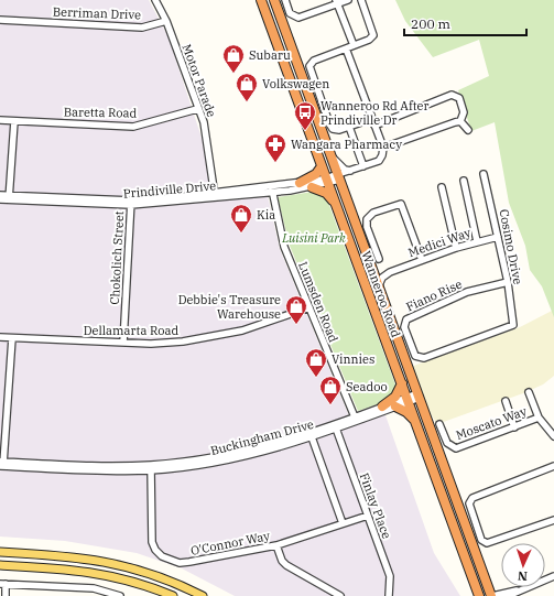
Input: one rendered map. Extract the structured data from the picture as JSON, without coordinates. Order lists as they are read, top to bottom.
{
  "streets": {
    "highway": ["Wanneroo Road"],
    "street": [
      "Berriman Drive",
      "Motor Parade",
      "Baretta Road",
      "Prindiville Drive",
      "Medici Way",
      "Cosimo Drive",
      "Chokolich Street",
      "Fiano Rise",
      "Lumsden Road",
      "Dellamarta Road",
      "Moscato Way",
      "Buckingham Drive",
      "Finlay Place",
      "O'Connor Way"
    ]
  },
  "crossings": [
    ["Berriman Drive", "Motor Parade"],
    ["Motor Parade", "Baretta Road"],
    ["Motor Parade", "Prindiville Drive"],
    ["Prindiville Drive", "Chokolich Street"],
    ["Prindiville Drive", "Wanneroo Road"],
    ["Prindiville Drive", "Lumsden Road"],
    ["Medici Way", "Cosimo Drive"],
    ["Medici Way", "Wanneroo Road"],
    ["Cosimo Drive", "Fiano Rise"],
    ["Chokolich Street", "Dellamarta Road"],
    ["Wanneroo Road", "Buckingham Drive"],
    ["Lumsden Road", "Dellamarta Road"],
    ["Lumsden Road", "Buckingham Drive"],
    ["Buckingham Drive", "Finlay Place"],
    ["Buckingham Drive", "O'Connor Way"],
    ["Finlay Place", "O'Connor Way"]
  ],
  "parks": ["Luisini Park"],
  "places": {
    "shop": [
      "Subaru",
      "Volkswagen",
      "Kia",
      "Debbie's Treasure Warehouse",
      "Vinnies",
      "Seadoo"
    ],
    "bus stop": ["Wanneroo Rd After Prindiville Dr"],
    "pharmacy": ["Wangara Pharmacy"]
  },
  "scale_bar": "200 m",
  "north": "bottom"
}
